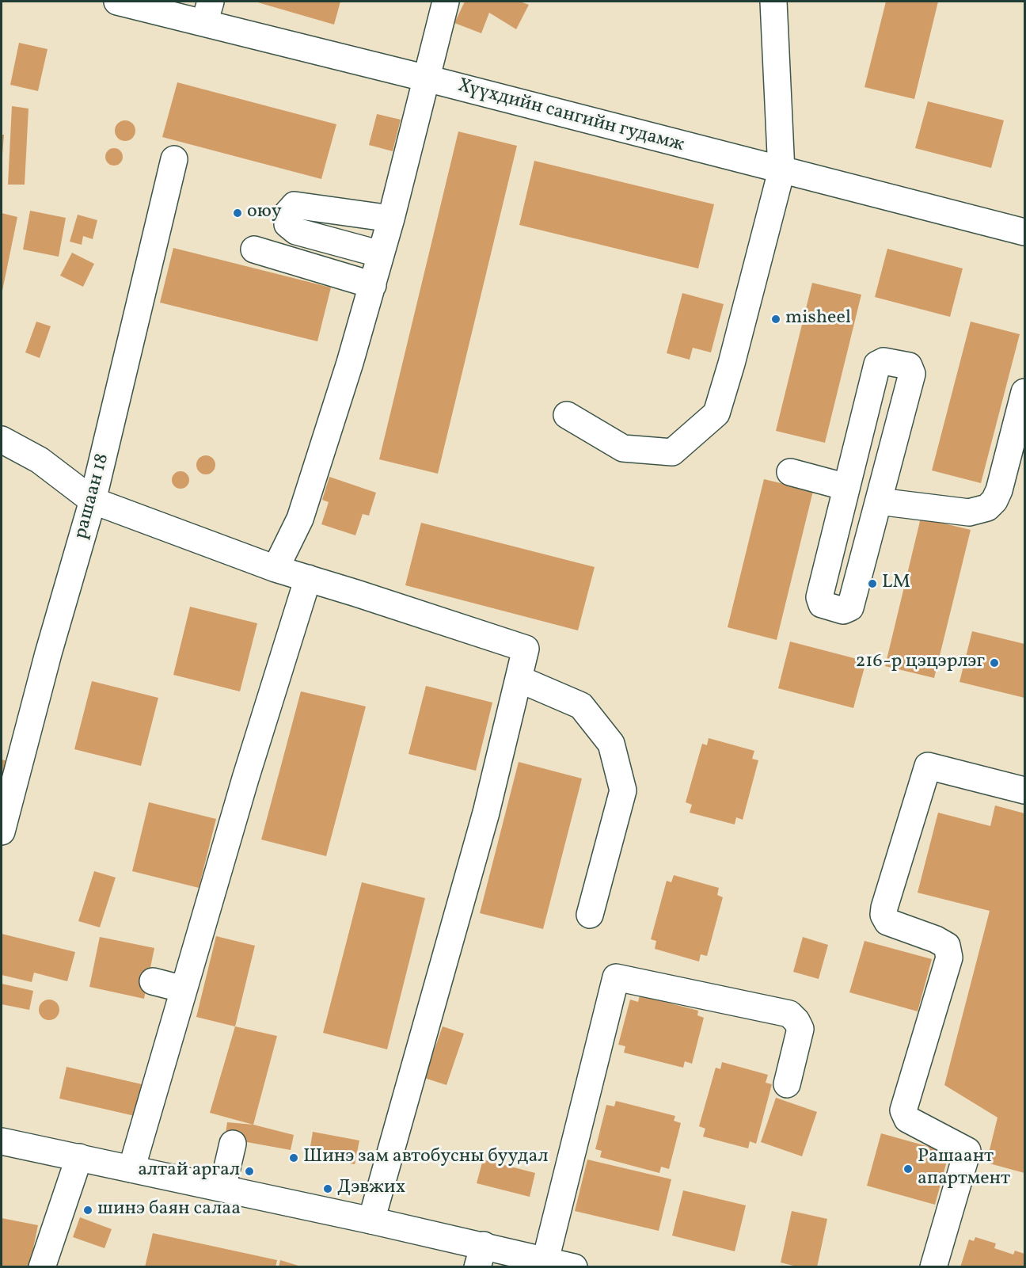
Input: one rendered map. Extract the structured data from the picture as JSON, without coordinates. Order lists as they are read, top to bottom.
{
  "streets": {
    "street": ["Хүүхдийн сангийн гудамж", "рашаан 18"]
  },
  "places": [
    "оюу",
    "misheel",
    "LM",
    "216-р цэцэрлэг",
    "Шинэ зам автобусны буудал",
    "Рашаант апартмент",
    "алтай аргал",
    "Дэвжих",
    "шинэ баян салаа"
  ]
}
